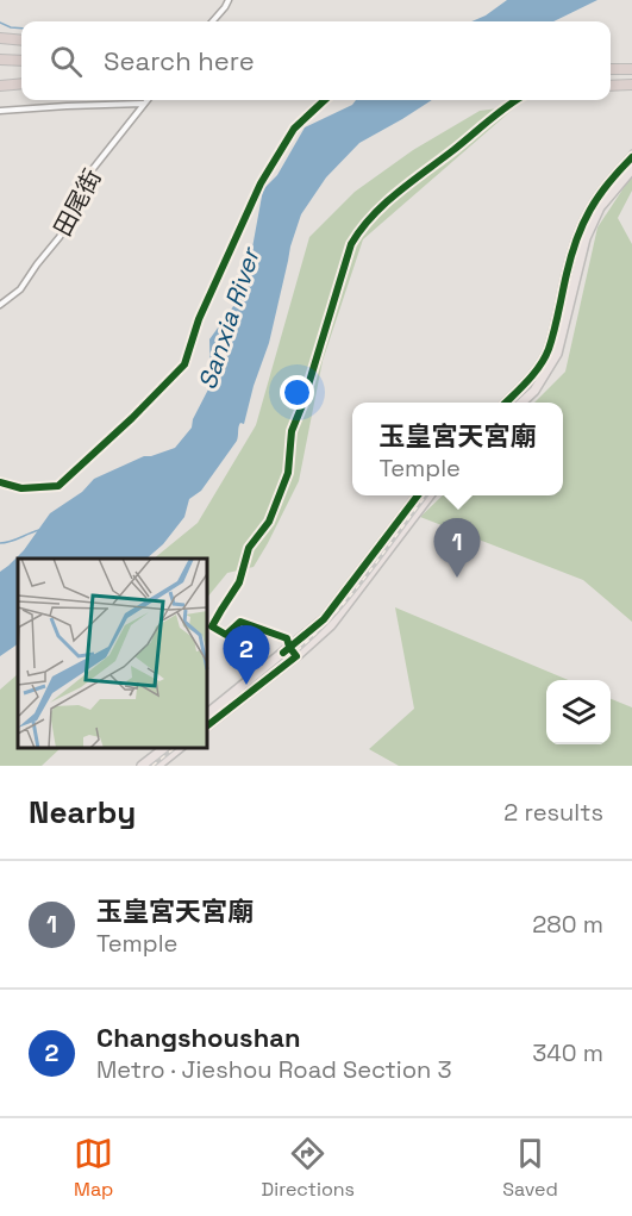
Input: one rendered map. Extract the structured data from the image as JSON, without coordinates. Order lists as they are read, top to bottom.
{
  "streets": {
    "street": ["田尾街"]
  },
  "water": ["Sanxia River"],
  "page": {
    "search": "Search here",
    "popup": ["玉皇宮天宮廟", "Temple"],
    "pins": ["1", "2"],
    "heading": ["Nearby", "2 results"],
    "list": [
      {
        "mark": "1",
        "name": "玉皇宮天宮廟",
        "note": "Temple",
        "value": "280 m"
      },
      {
        "mark": "2",
        "name": "Changshoushan",
        "note": "Metro · Jieshou Road Section 3",
        "value": "340 m"
      }
    ],
    "nav": ["Map", "Directions", "Saved"]
  }
}
